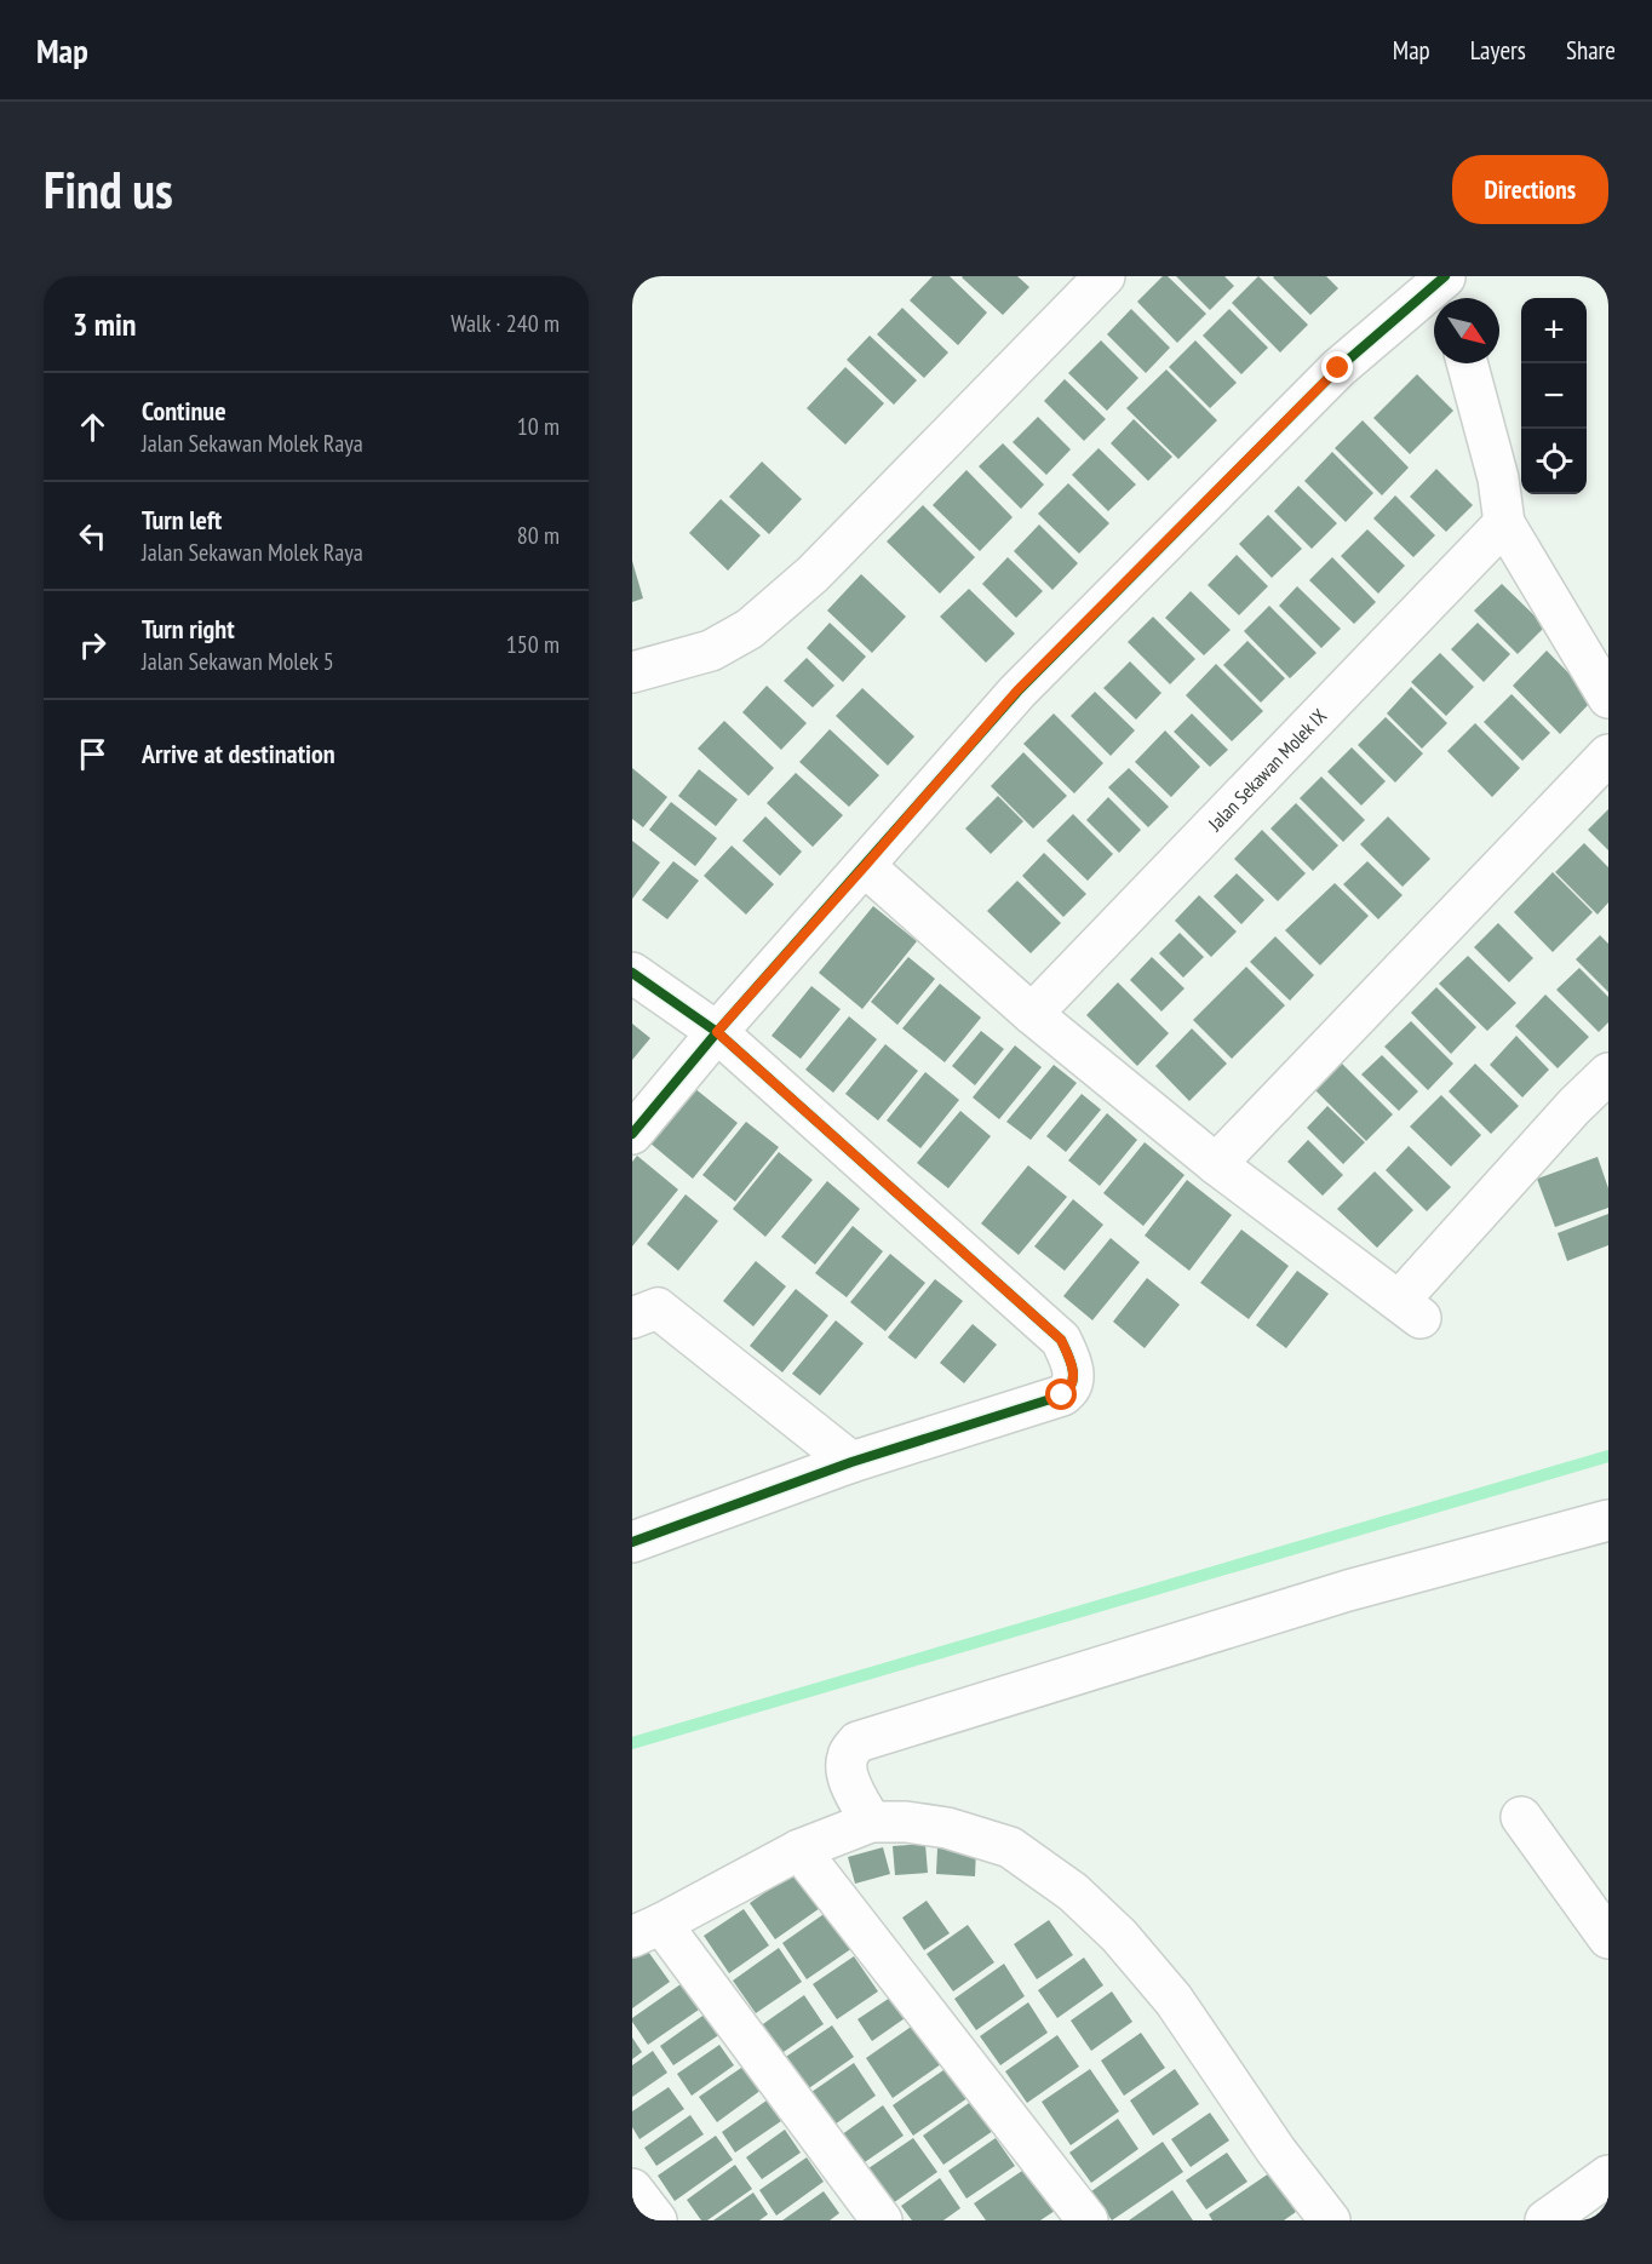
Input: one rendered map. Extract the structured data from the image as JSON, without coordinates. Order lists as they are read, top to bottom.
{
  "streets": {
    "street": ["Jalan Sekawan Molek IX"]
  },
  "north": "bottom right",
  "page": {
    "header": "Map",
    "nav": ["Map", "Layers", "Share"],
    "buttons": "Directions",
    "title": "Find us",
    "heading": ["3 min", "Walk · 240 m"],
    "map_buttons": ["+", "−"],
    "list": [
      ["Continue", "Jalan Sekawan Molek Raya", "10 m"],
      ["Turn left", "Jalan Sekawan Molek Raya", "80 m"],
      ["Turn right", "Jalan Sekawan Molek 5", "150 m"],
      "Arrive at destination"
    ]
  }
}
